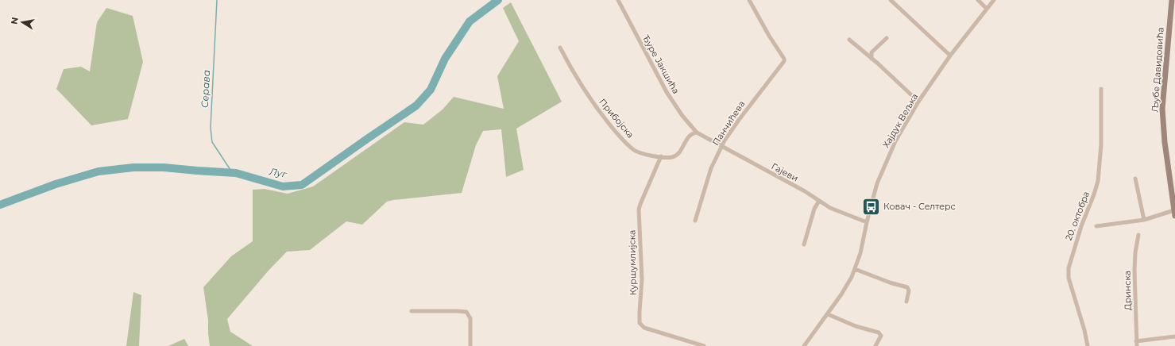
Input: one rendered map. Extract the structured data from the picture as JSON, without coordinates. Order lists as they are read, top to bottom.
{
  "streets": {
    "main road": ["Љубе Давидовића"],
    "street": [
      "Ђуре Јакшића",
      "Прибојска",
      "Хајдук Вељка",
      "Панчићева",
      "Гајеви",
      "20. октобра",
      "Куршумлијска",
      "Дринска"
    ]
  },
  "crossings": [
    ["Ђуре Јакшића", "Прибојска"],
    ["Ђуре Јакшића", "Гајеви"],
    ["Прибојска", "Гајеви"],
    ["Прибојска", "Куршумлијска"],
    ["Хајдук Вељка", "Гајеви"],
    ["Панчићева", "Гајеви"]
  ],
  "water": ["Серава", "Луг"],
  "places": {
    "bus stop": ["Ковач - Селтерс"]
  },
  "north": "left"
}
